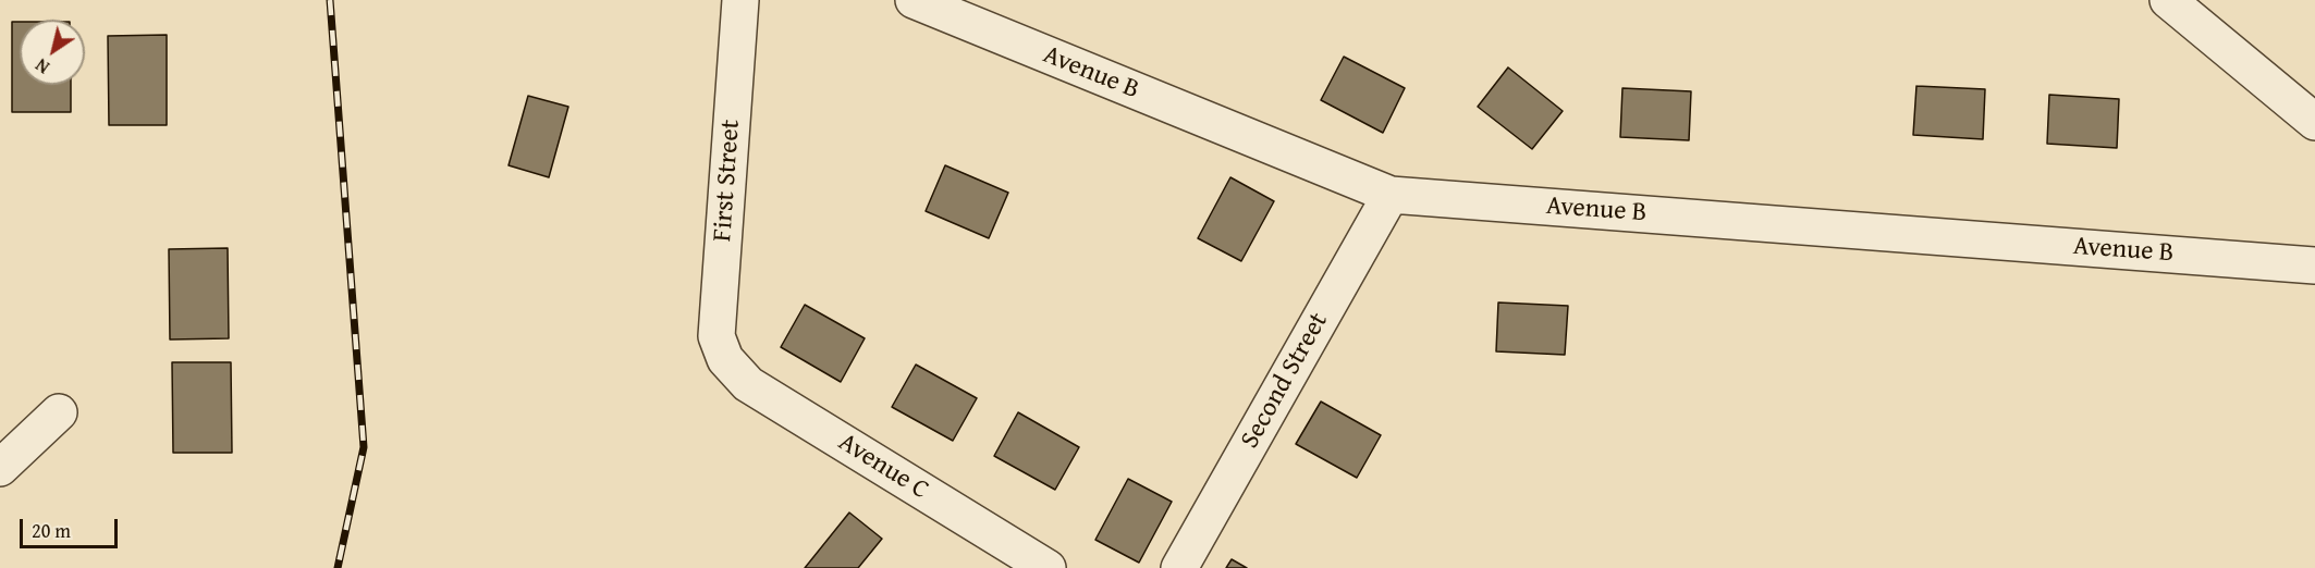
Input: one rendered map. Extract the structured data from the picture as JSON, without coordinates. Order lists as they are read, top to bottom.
{
  "streets": {
    "street": [
      "Avenue B",
      "First Street",
      "Second Street",
      "Avenue C"
    ]
  },
  "crossings": [
    ["Avenue B", "Second Street"],
    ["First Street", "Avenue C"]
  ],
  "scale_bar": "20 m",
  "north": "bottom left"
}
